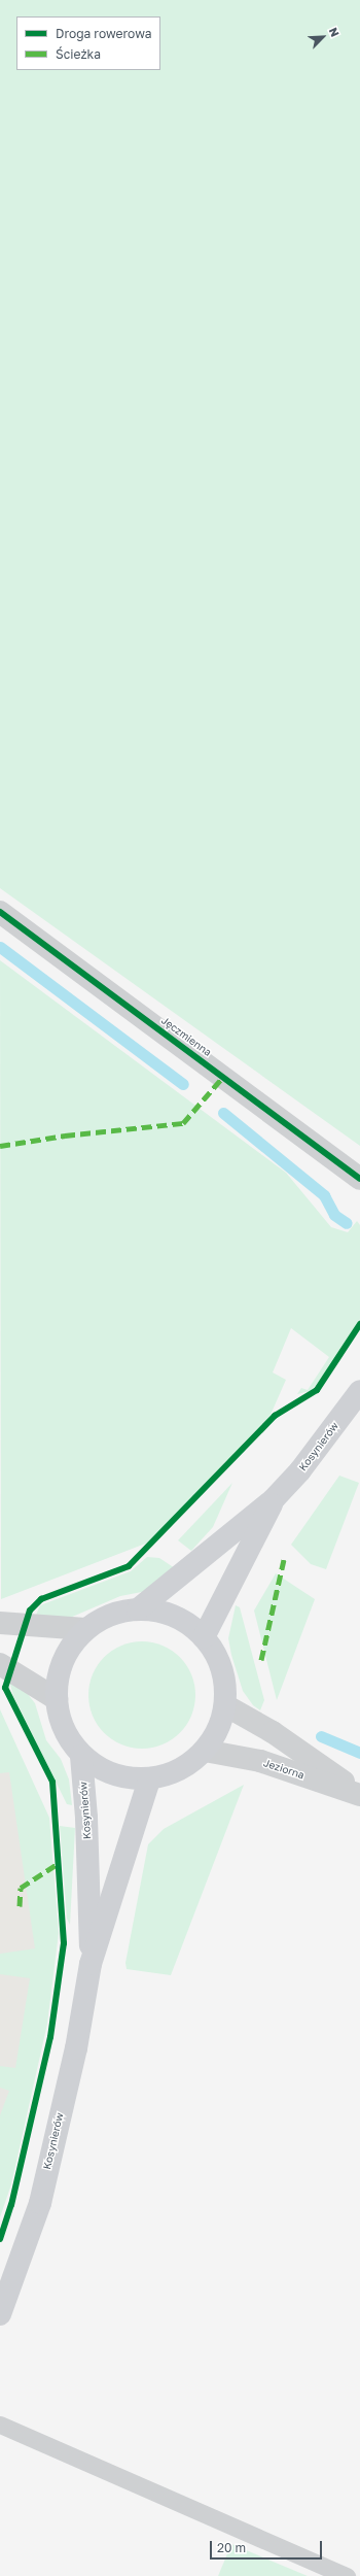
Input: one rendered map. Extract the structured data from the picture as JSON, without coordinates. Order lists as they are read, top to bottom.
{
  "streets": {
    "main road": ["Kosynierów"],
    "street": ["Jęczmienna", "Jeziorna"]
  },
  "legend": ["Droga rowerowa", "Ścieżka"],
  "scale_bar": "20 m",
  "north": "top right"
}
